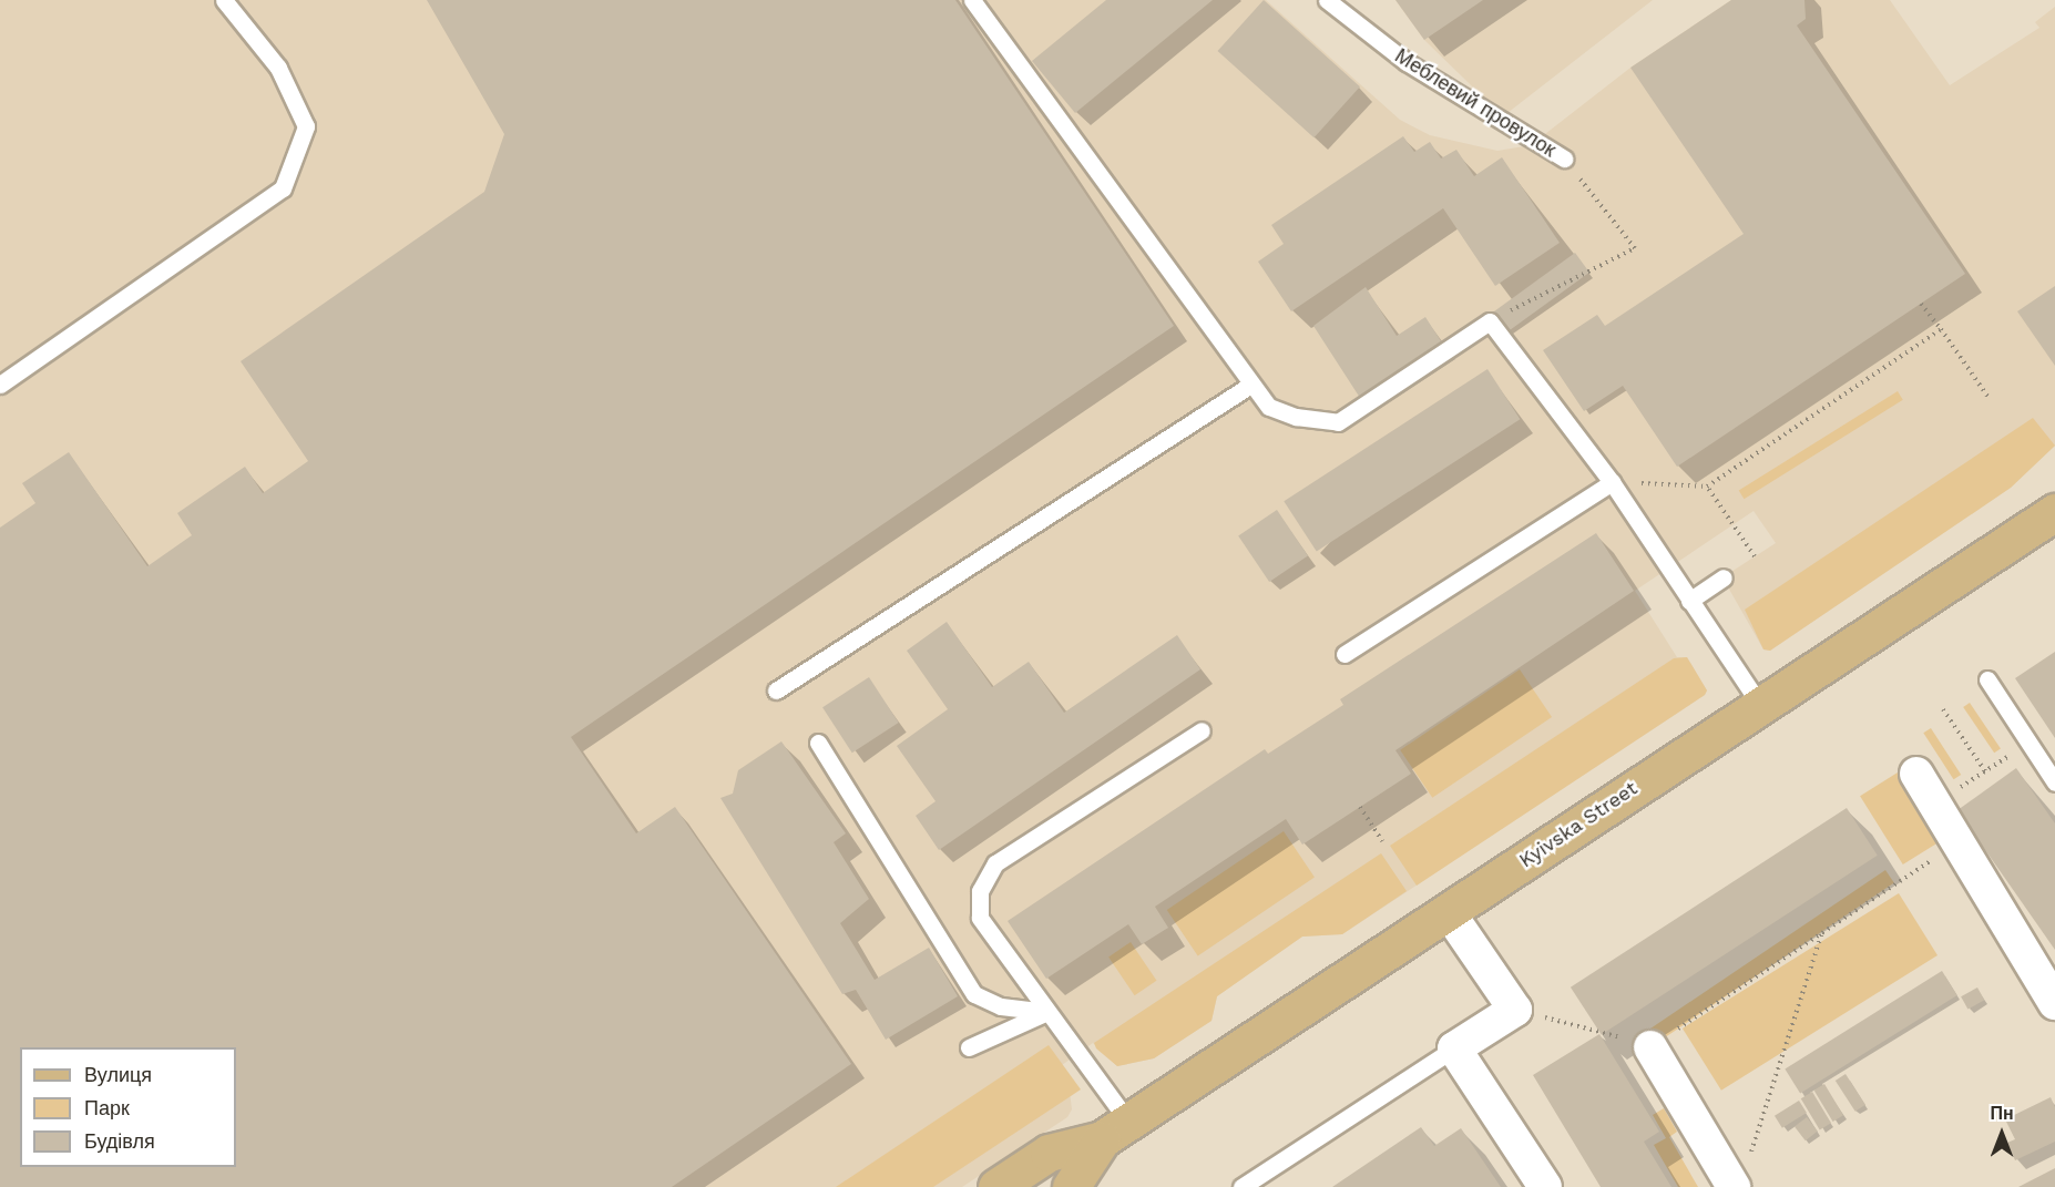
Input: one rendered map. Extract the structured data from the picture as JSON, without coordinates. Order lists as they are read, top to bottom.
{
  "streets": {
    "main road": ["Kyivska Street"],
    "lane": ["Меблевий провулок"]
  },
  "legend": ["Вулиця", "Парк", "Будівля"],
  "north": "top"
}
